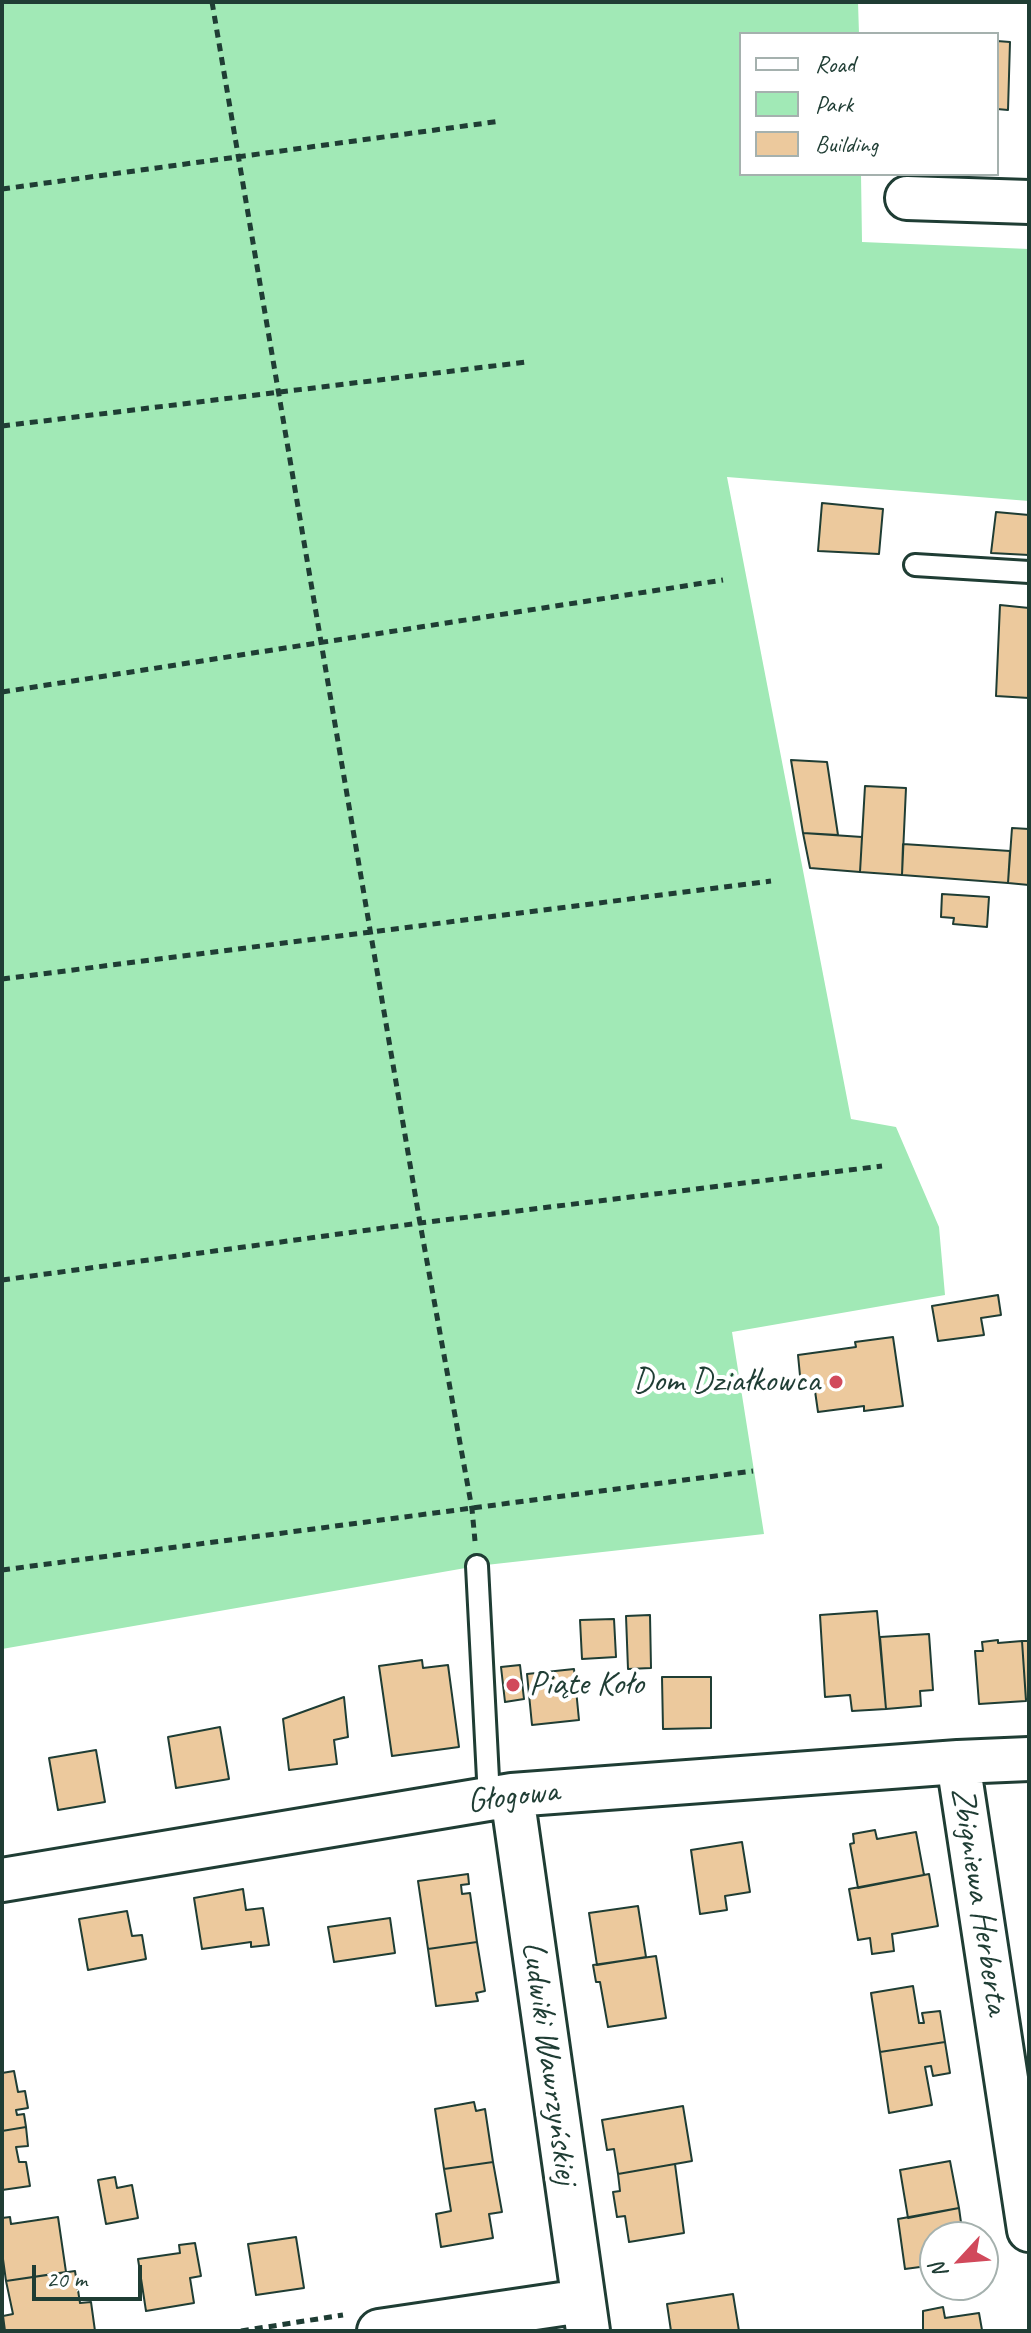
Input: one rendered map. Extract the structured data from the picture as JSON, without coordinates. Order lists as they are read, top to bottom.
{
  "streets": {
    "street": ["Głogowa", "Zbigniewa Herberta", "Ludwiki Wawrzyńskiej"]
  },
  "crossings": [
    ["Głogowa", "Zbigniewa Herberta"],
    ["Głogowa", "Ludwiki Wawrzyńskiej"]
  ],
  "places": ["Dom Działkowca", "Piąte Koło"],
  "legend": ["Road", "Park", "Building"],
  "scale_bar": "20 m",
  "north": "bottom left"
}
